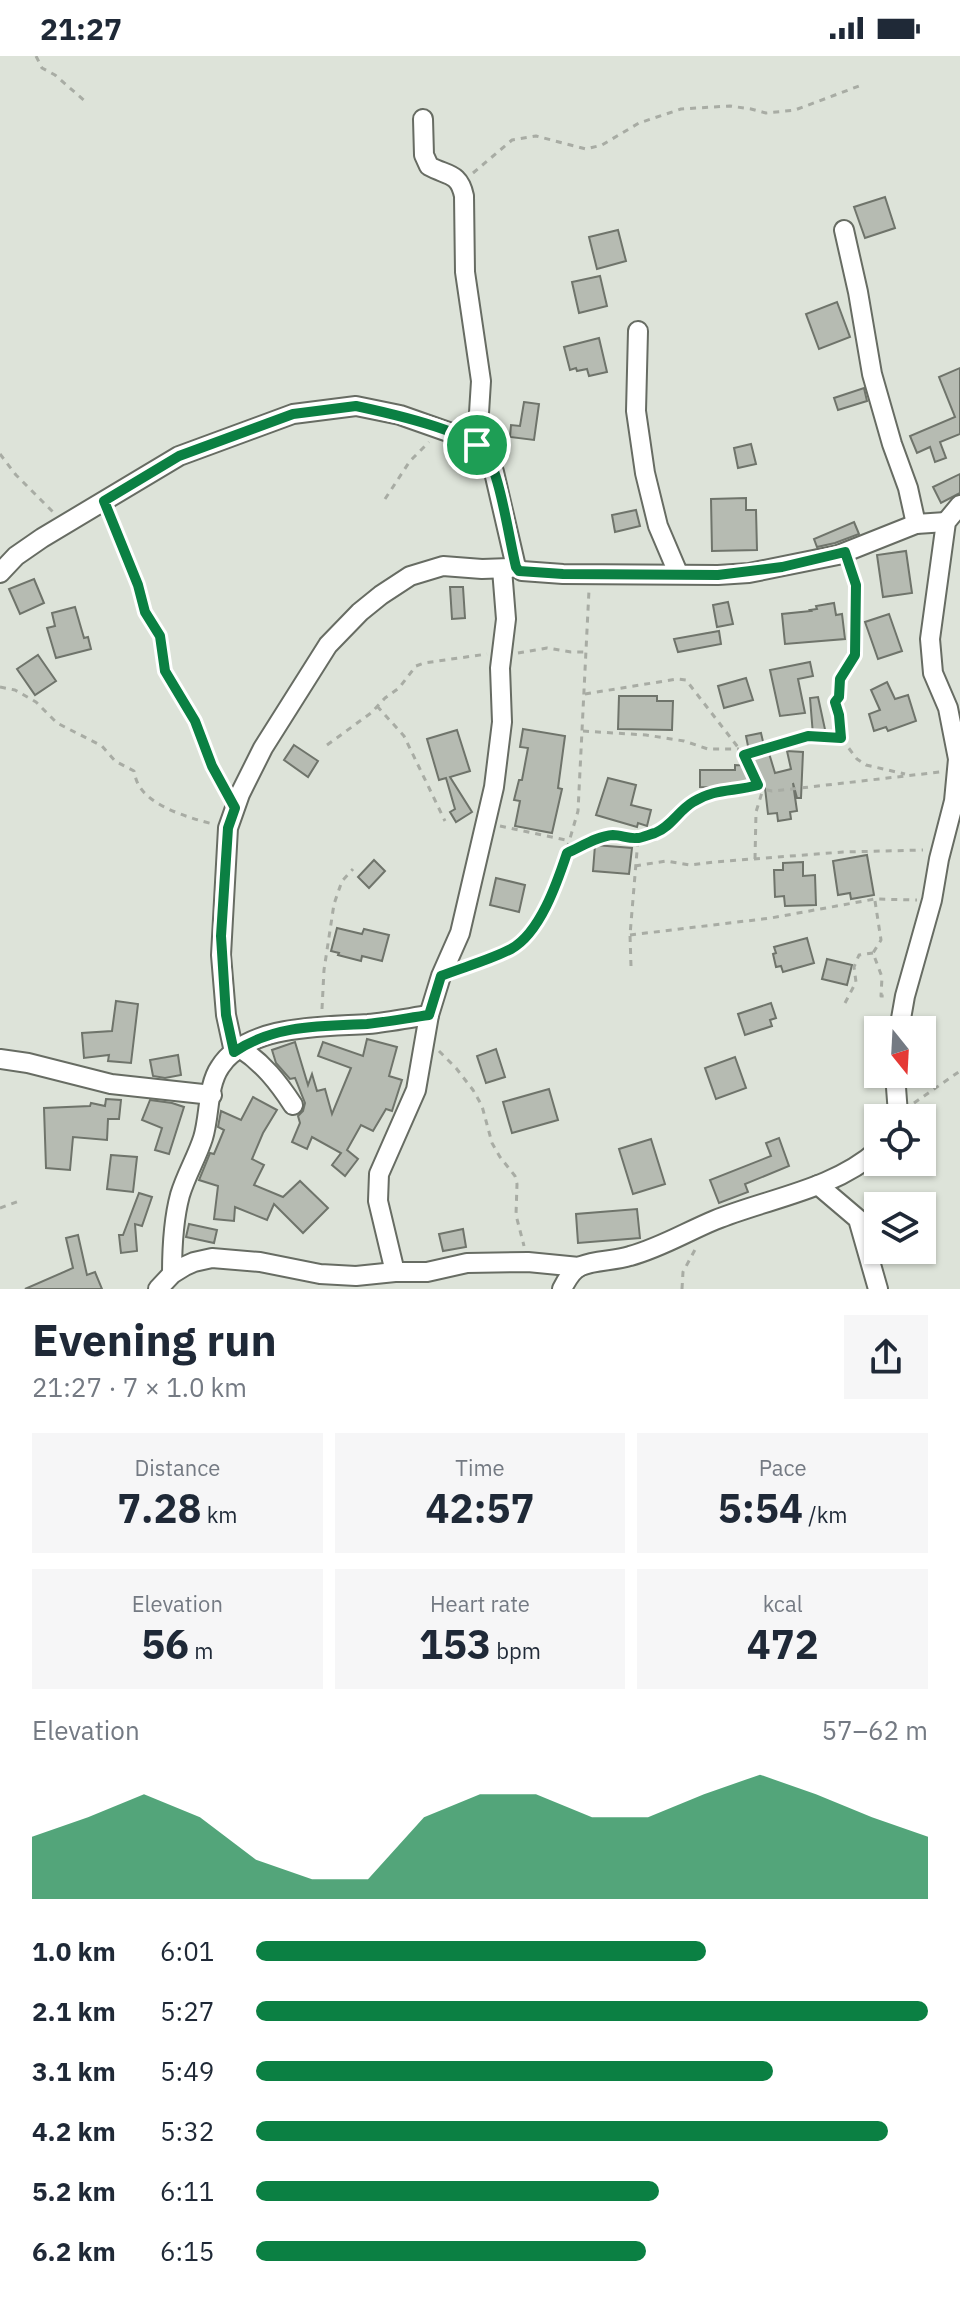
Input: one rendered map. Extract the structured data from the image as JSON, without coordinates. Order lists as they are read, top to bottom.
{
  "north": "bottom",
  "page": {
    "status": "21:27",
    "heading": ["Evening run", "21:27 · 7 × 1.0 km"],
    "stats": [
      ["Distance", "7.28 km"],
      ["Time", "42:57"],
      ["Pace", "5:54 /km"],
      ["Elevation", "56 m"],
      ["Heart rate", "153 bpm"],
      ["kcal", "472"]
    ],
    "chart": ["Elevation", "57–62 m"],
    "list": [
      {
        "name": "1.0 km",
        "note": "6:01"
      },
      {
        "name": "2.1 km",
        "note": "5:27"
      },
      {
        "name": "3.1 km",
        "note": "5:49"
      },
      {
        "name": "4.2 km",
        "note": "5:32"
      },
      {
        "name": "5.2 km",
        "note": "6:11"
      },
      {
        "name": "6.2 km",
        "note": "6:15"
      }
    ]
  }
}
